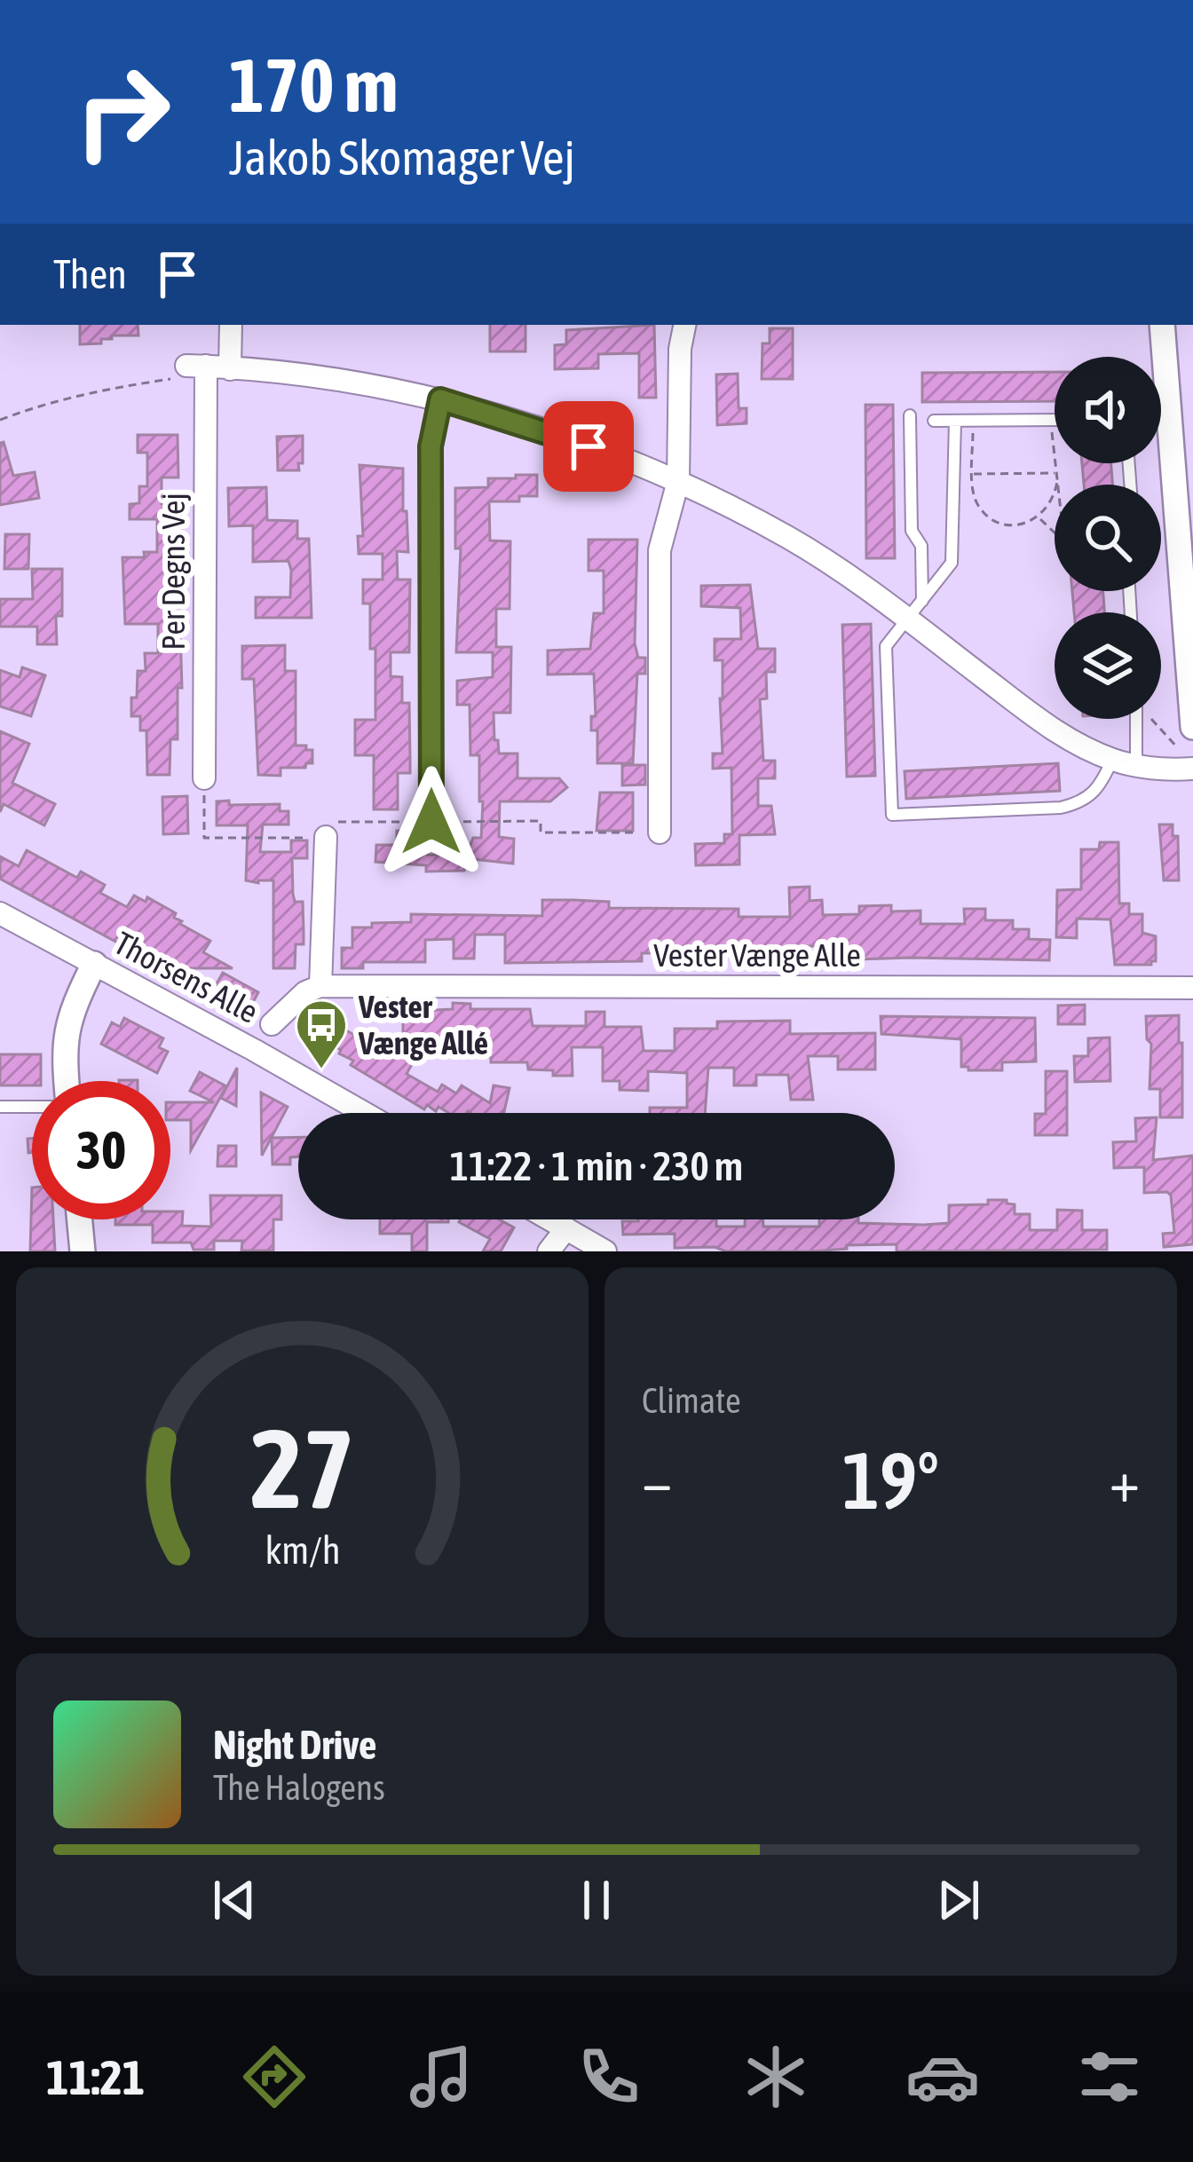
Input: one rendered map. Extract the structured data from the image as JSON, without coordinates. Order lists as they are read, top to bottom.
{
  "streets": {
    "street": ["Per Degns Vej", "Vester Vænge Alle", "Thorsens Alle"]
  },
  "places": {
    "bus stop": ["Vester Vænge Allé"]
  },
  "page": {
    "turn": ["170 m", "Jakob Skomager Vej"],
    "then": "Then",
    "limit": "30",
    "trip": "11:22 · 1 min · 230 m",
    "tile": "Climate",
    "heat": ["−", "19°", "+"],
    "song": ["Night Drive", "The Halogens"],
    "tabs": "11:21",
    "gauge": ["27", "km/h"]
  }
}
